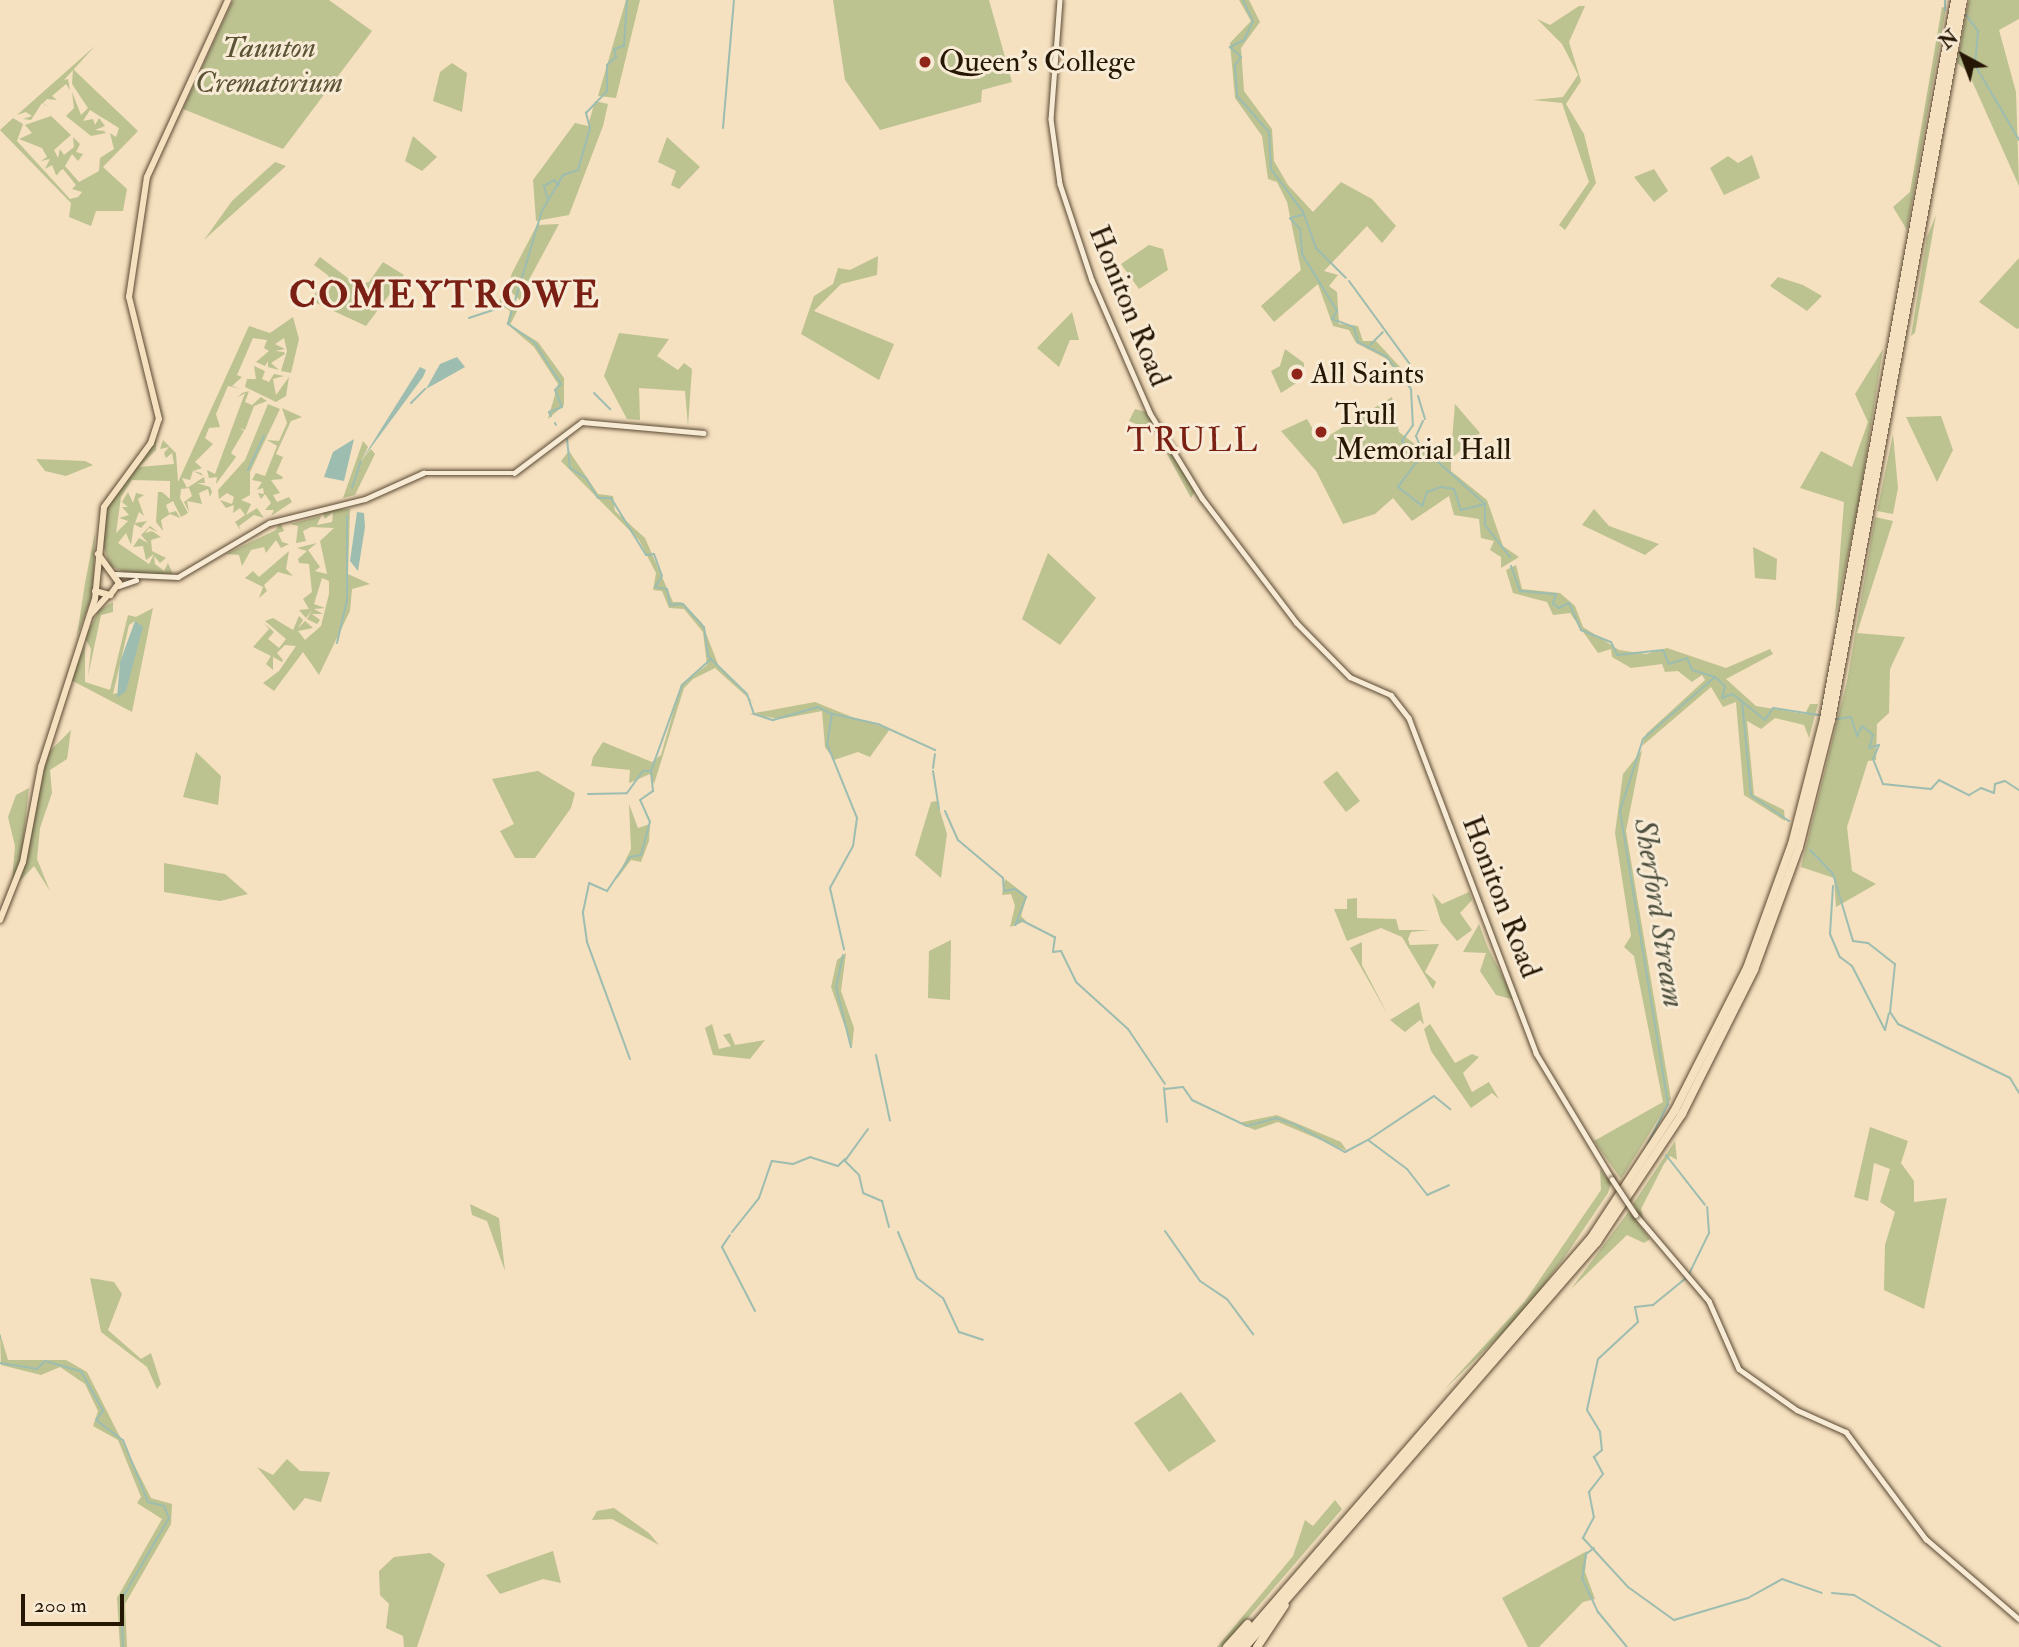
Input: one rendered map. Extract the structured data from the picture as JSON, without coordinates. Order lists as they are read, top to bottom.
{
  "streets": {
    "street": ["Honiton Road"]
  },
  "districts": ["COMEYTROWE", "TRULL"],
  "water": ["Sherford Stream"],
  "parks": ["Taunton Crematorium"],
  "places": ["Queen's College", "All Saints", "Trull Memorial Hall"],
  "scale_bar": "200 m",
  "north": "top left"
}
